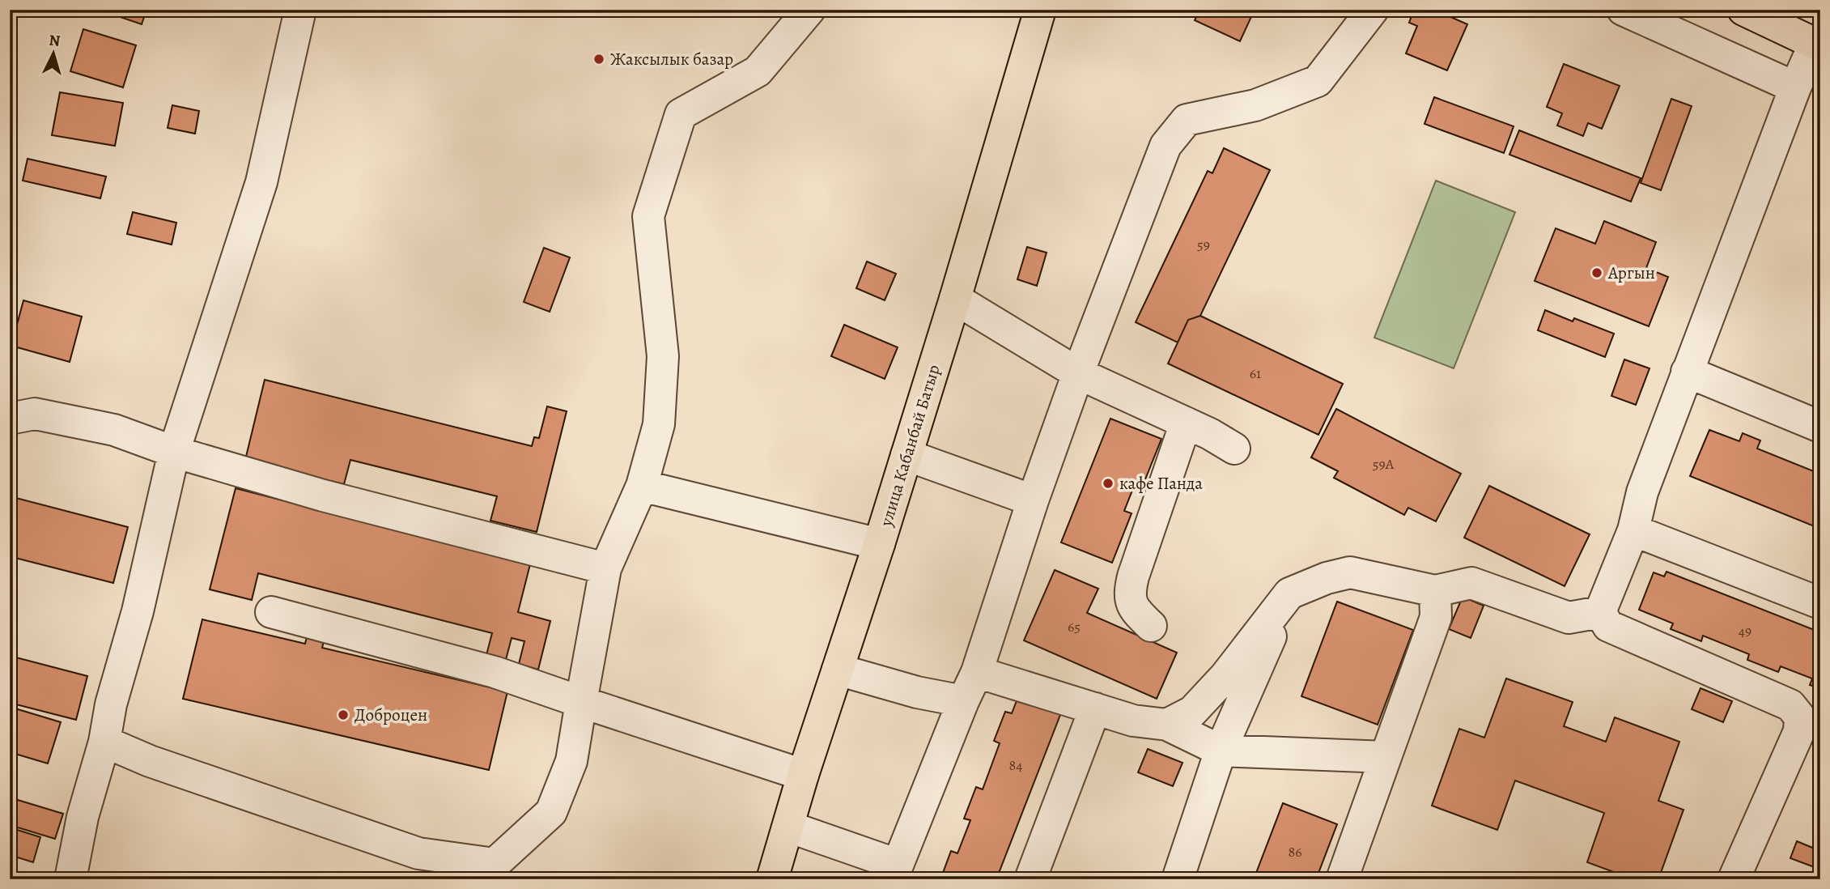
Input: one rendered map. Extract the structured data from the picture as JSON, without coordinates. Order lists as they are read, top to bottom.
{
  "streets": {
    "main road": ["улица Кабанбай Батыр"]
  },
  "places": [
    "Жаксылык базар",
    "Аргын",
    "кафе Панда",
    "Доброцен"
  ],
  "house_numbers": [
    "59",
    "61",
    "59А",
    "65",
    "49",
    "84",
    "86"
  ],
  "north": "top"
}
